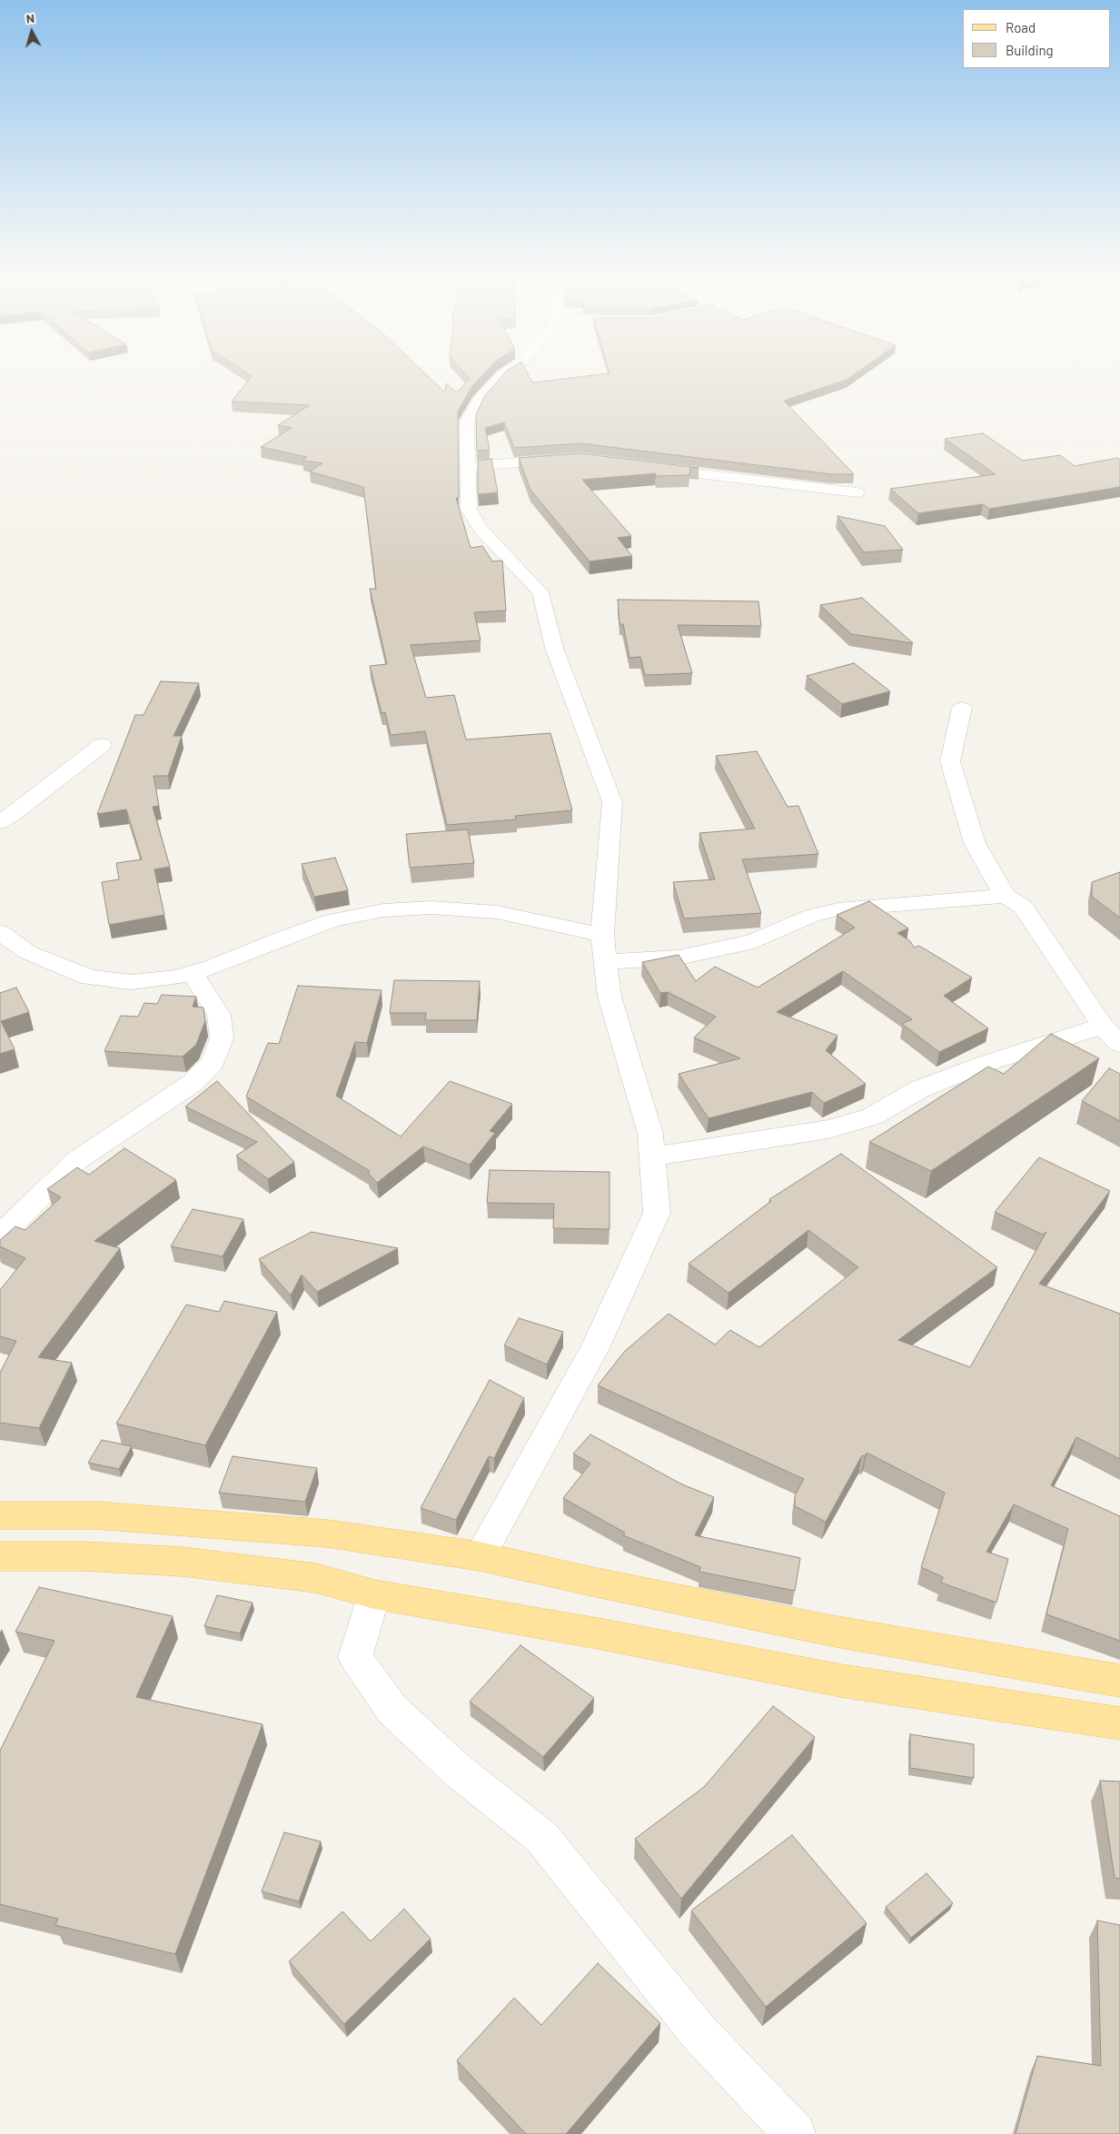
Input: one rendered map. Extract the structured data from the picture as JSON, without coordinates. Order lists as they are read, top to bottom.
{
  "legend": ["Road", "Building"],
  "north": "top"
}
